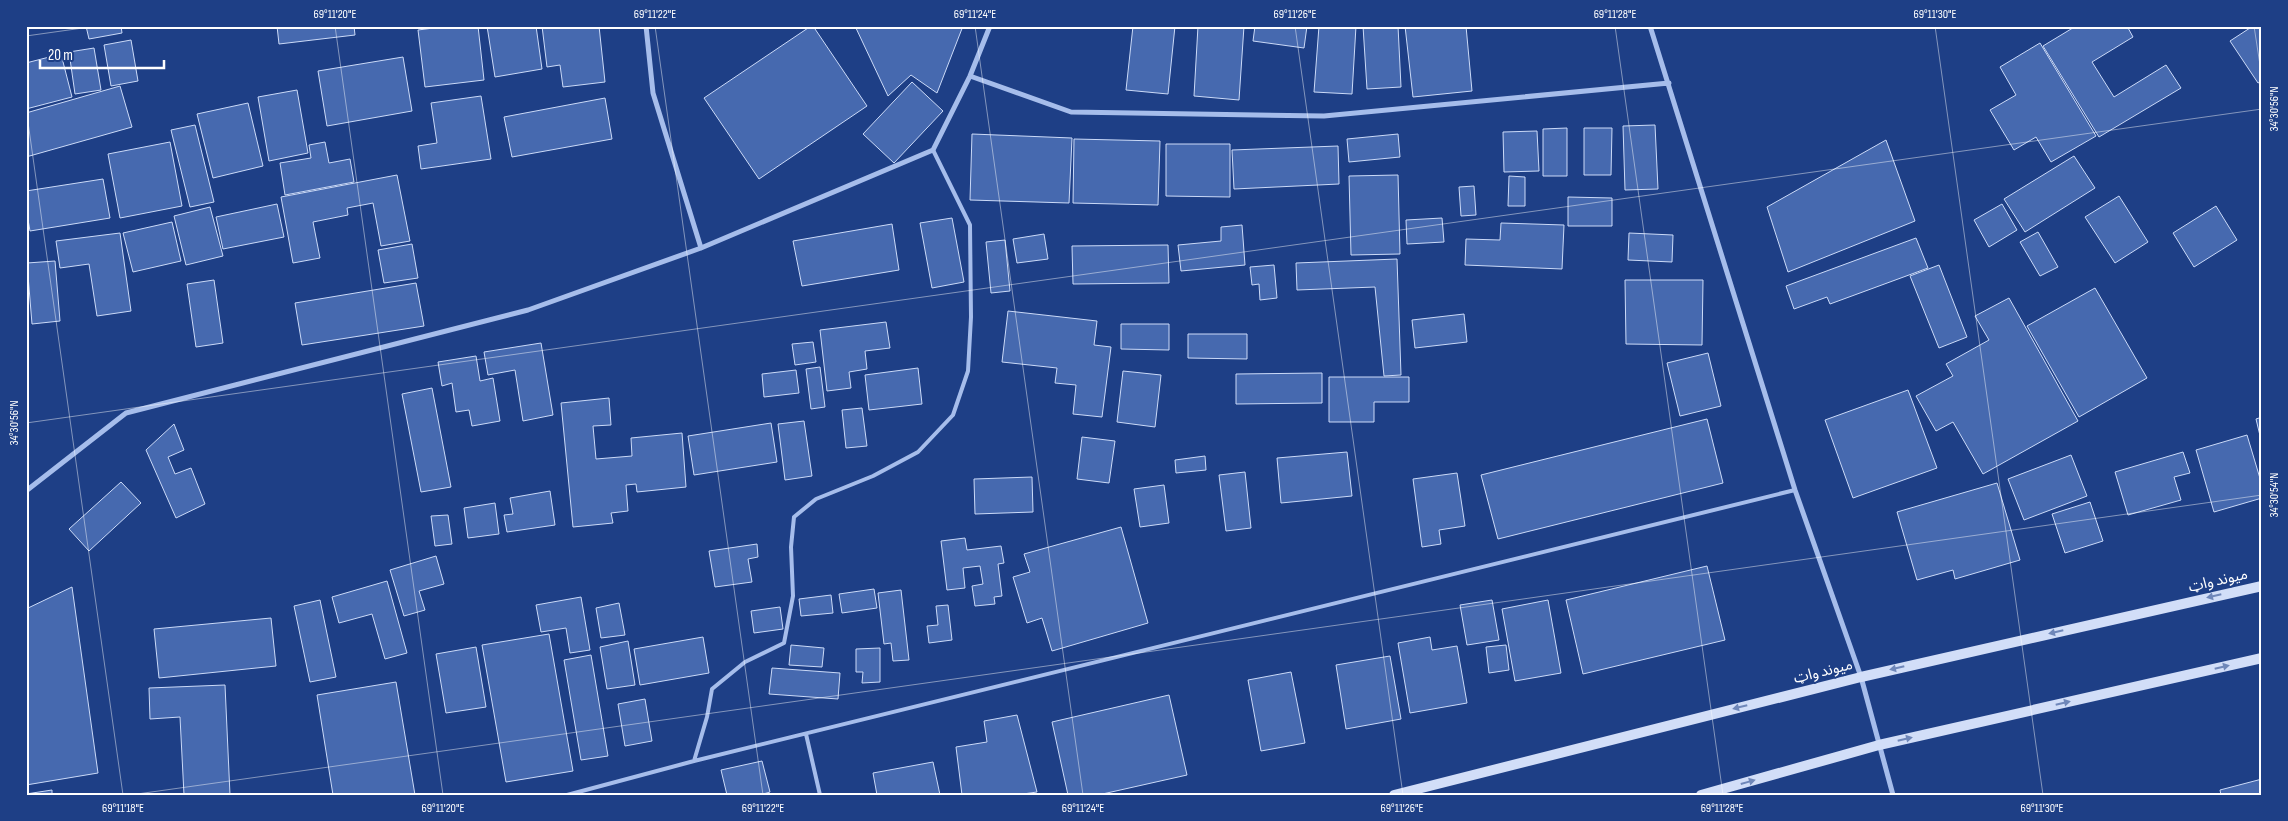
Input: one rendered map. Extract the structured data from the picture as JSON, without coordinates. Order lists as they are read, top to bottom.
{
  "streets": {
    "main road": ["میوند واټ"]
  },
  "scale_bar": "20 m",
  "coordinates": [
    "69°11'20\"E",
    "69°11'22\"E",
    "69°11'24\"E",
    "69°11'26\"E",
    "69°11'28\"E",
    "69°11'30\"E",
    "34°30'56\"N",
    "34°30'54\"N",
    "69°11'18\"E"
  ]
}
